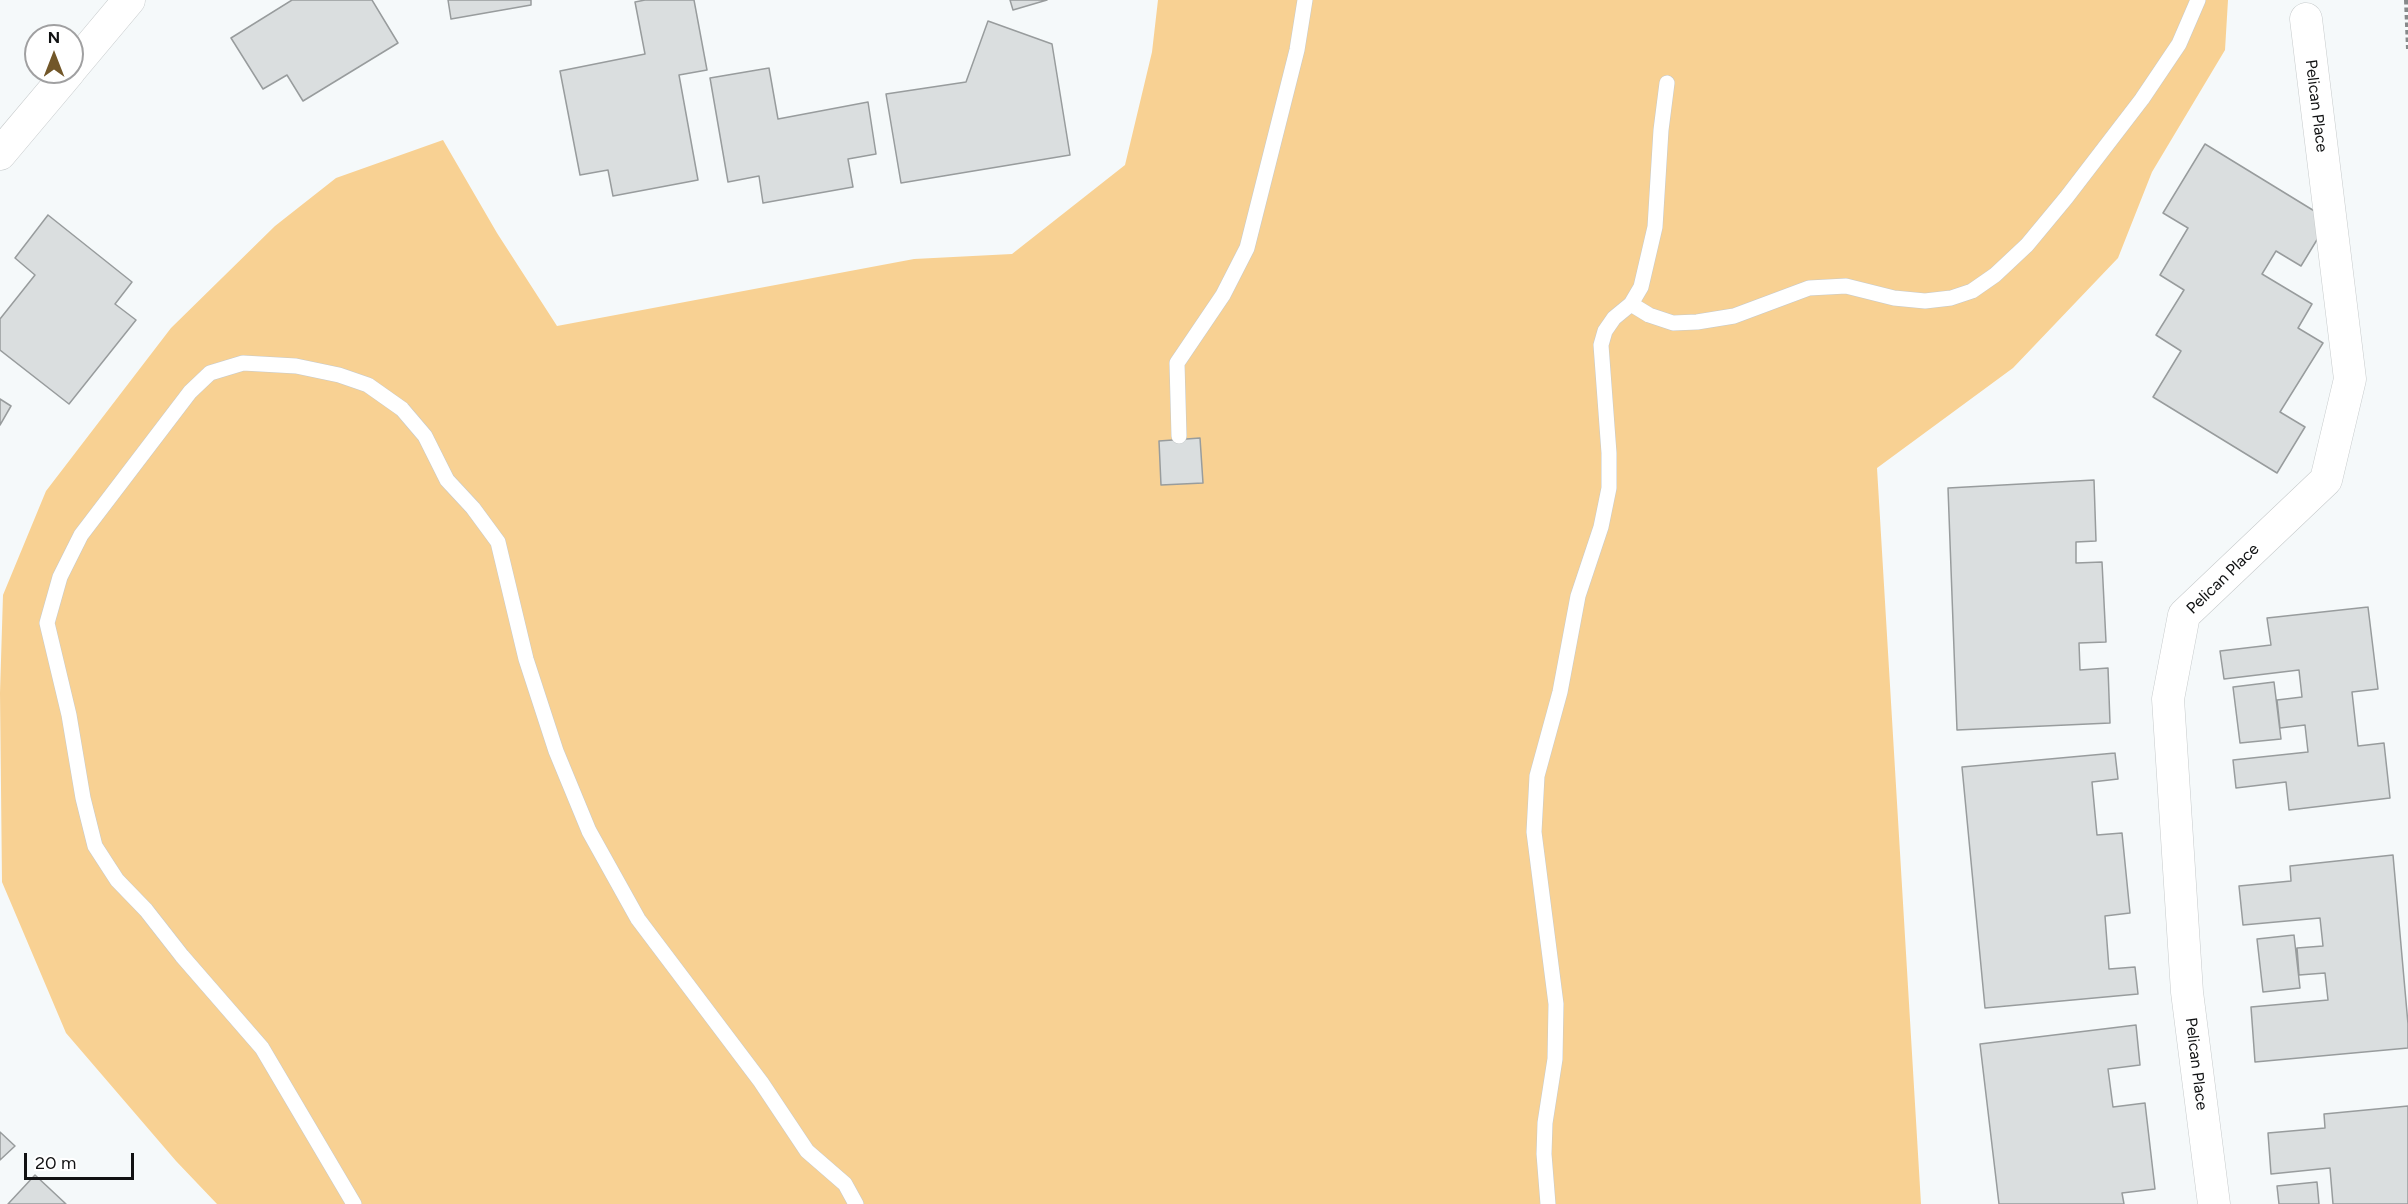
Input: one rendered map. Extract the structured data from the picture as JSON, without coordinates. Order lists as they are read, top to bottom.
{
  "streets": {
    "street": ["Pelican Place"]
  },
  "scale_bar": "20 m",
  "north": "top"
}
